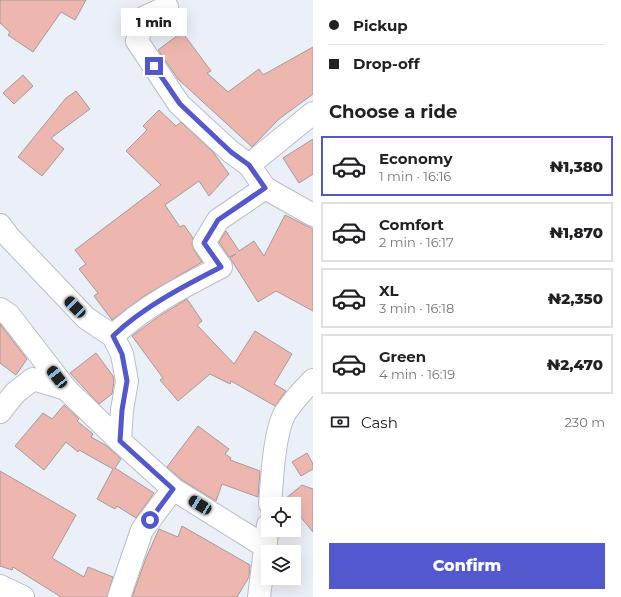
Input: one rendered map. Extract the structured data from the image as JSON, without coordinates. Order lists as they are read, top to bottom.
{
  "page": {
    "banner": ["Pickup", "Drop-off"],
    "bubble": "1 min",
    "heading": "Choose a ride",
    "list": [
      {
        "name": "Economy",
        "note": "1 min · 16:16",
        "value": "₦1,380"
      },
      {
        "name": "Comfort",
        "note": "2 min · 16:17",
        "value": "₦1,870"
      },
      {
        "name": "XL",
        "note": "3 min · 16:18",
        "value": "₦2,350"
      },
      {
        "name": "Green",
        "note": "4 min · 16:19",
        "value": "₦2,470"
      }
    ],
    "pay": ["Cash", "230 m"],
    "buttons": "Confirm"
  }
}
